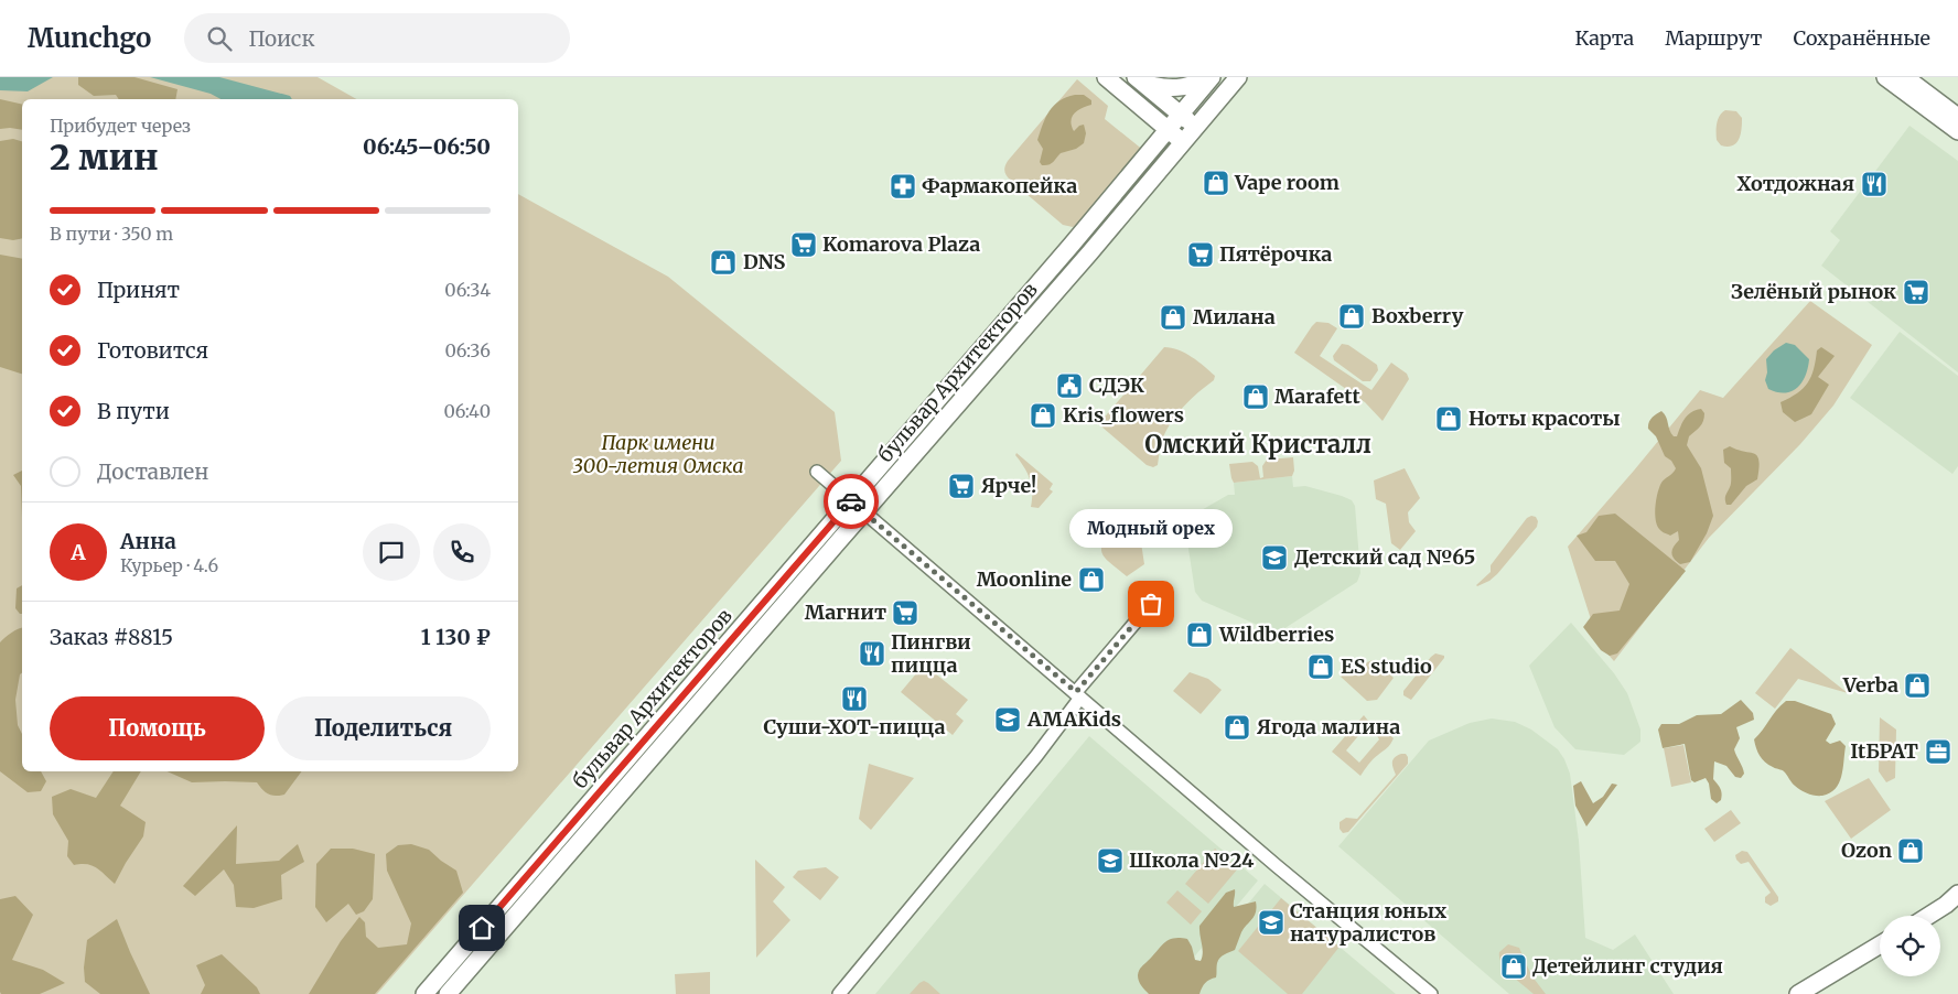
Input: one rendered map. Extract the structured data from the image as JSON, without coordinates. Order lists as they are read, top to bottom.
{
  "streets": {
    "main road": ["бульвар Архитекторов"]
  },
  "districts": ["Омский Кристалл"],
  "parks": ["Парк имени 300-летия Омска"],
  "places": {
    "shop": [
      "Vape room",
      "DNS",
      "Boxberry",
      "Милана",
      "Marafett",
      "Kris_flowers",
      "Ноты красоты",
      "Moonline",
      "Wildberries",
      "ES studio",
      "Verba",
      "Ягода малина",
      "Ozon",
      "Детейлинг студия"
    ],
    "restaurant": ["Хотдожная", "Пингви пицца", "Суши-ХОТ-пицца"],
    "pharmacy": ["Фармакопейка"],
    "supermarket": [
      "Komarova Plaza",
      "Пятёрочка",
      "Зелёный рынок",
      "Ярче!",
      "Магнит"
    ],
    "public building": ["СДЭК"],
    "school or university": [
      "Детский сад №65",
      "AMAKids",
      "Школа №24",
      "Станция юных натуралистов"
    ],
    "other": ["Модный орех"],
    "office": ["ItБРАТ"]
  },
  "page": {
    "header": "Munchgo",
    "search": "Поиск",
    "nav": ["Карта", "Маршрут", "Сохранённые"],
    "heading": ["2 мин", "Прибудет через", "06:45–06:50"],
    "panel": [
      "Анна",
      "Курьер · 4.6",
      "Заказ #8815",
      "1 130 ₽"
    ],
    "bar": "В пути · 350 m",
    "list": [
      ["Принят", "06:34"],
      ["Готовится", "06:36"],
      ["В пути", "06:40"],
      "Доставлен"
    ],
    "bubble": "Модный орех",
    "round": "А",
    "buttons": ["Помощь", "Поделиться"]
  }
}
